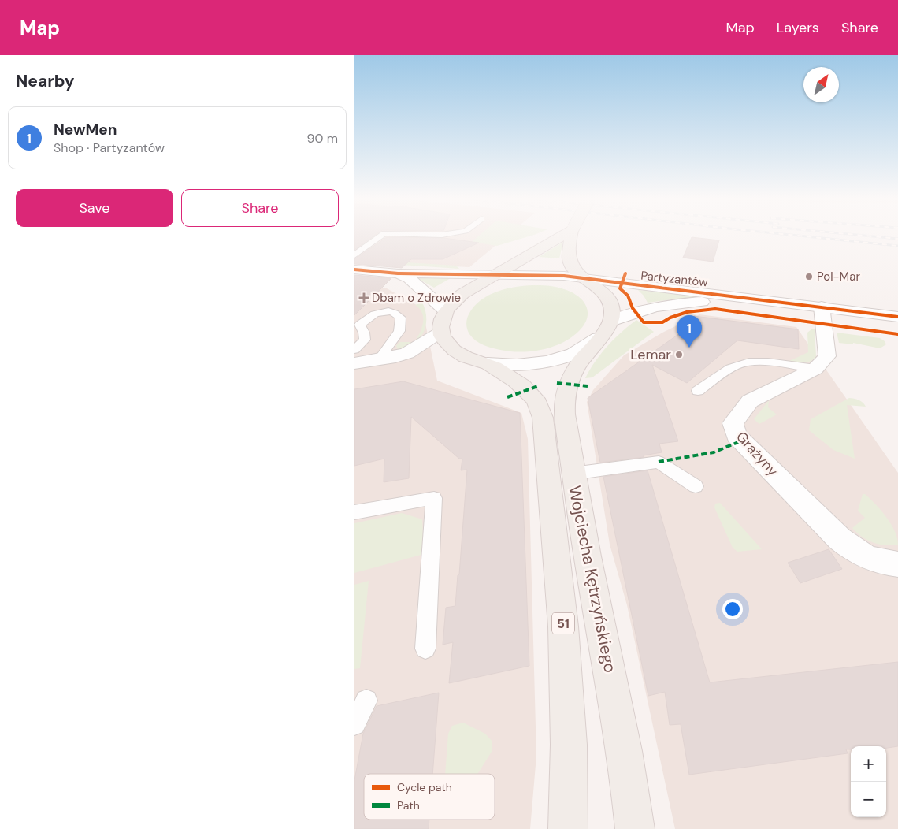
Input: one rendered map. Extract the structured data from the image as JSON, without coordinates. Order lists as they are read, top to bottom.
{
  "streets": {
    "main road": ["Wojciecha Kętrzyńskiego", "51"],
    "street": ["Partyzantów", "Grażyny"]
  },
  "crossings": [
    ["Partyzantów", "Grażyny"],
    ["Partyzantów", "Wojciecha Kętrzyńskiego"],
    ["Partyzantów", "51"],
    ["Wojciecha Kętrzyńskiego", "51"]
  ],
  "places": {
    "other": ["Pol-Mar", "Lemar"],
    "health": ["Dbam o Zdrowie"]
  },
  "legend": ["Cycle path", "Path"],
  "north": "top right",
  "page": {
    "header": "Map",
    "nav": ["Map", "Layers", "Share"],
    "heading": "Nearby",
    "list": [
      {
        "mark": "1",
        "name": "NewMen",
        "note": "Shop · Partyzantów",
        "value": "90 m"
      }
    ],
    "buttons": ["Save", "Share"],
    "pins": "1",
    "map_buttons": ["+", "−"]
  }
}
